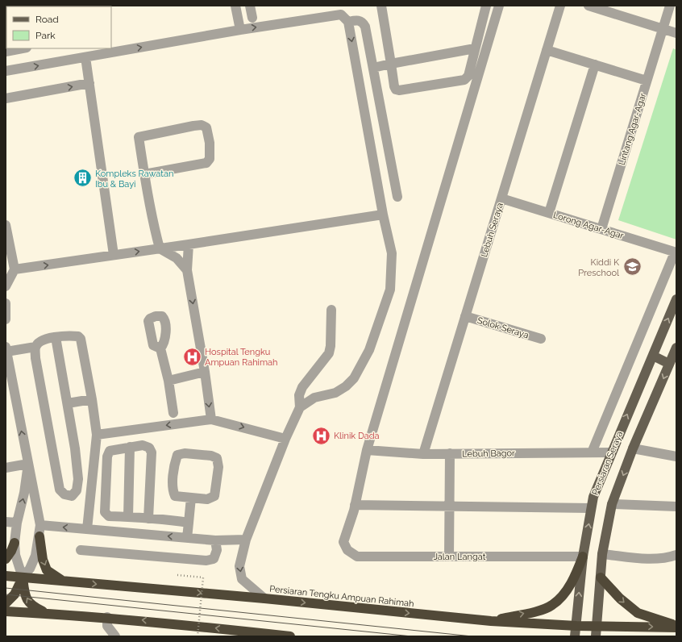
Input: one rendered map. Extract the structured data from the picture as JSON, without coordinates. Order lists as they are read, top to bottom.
{
  "streets": {
    "highway": ["Persiaran Tengku Ampuan Rahimah"],
    "main road": ["Persiaran Seraya"],
    "street": [
      "Lintang Agar-Agar",
      "Lorong Agar-Agar",
      "Lebuh Seraya",
      "Solok Seraya",
      "Lebuh Bagor",
      "Jalan Langat"
    ]
  },
  "crossings": [
    ["Lintang Agar-Agar", "Lorong Agar-Agar"],
    ["Lorong Agar-Agar", "Lebuh Seraya"],
    ["Lorong Agar-Agar", "Persiaran Seraya"],
    ["Lebuh Seraya", "Solok Seraya"],
    ["Lebuh Seraya", "Lebuh Bagor"],
    ["Lebuh Bagor", "Persiaran Seraya"],
    ["Persiaran Seraya", "Jalan Langat"],
    ["Persiaran Seraya", "Persiaran Tengku Ampuan Rahimah"]
  ],
  "places": {
    "building": ["Kompleks Rawatan Ibu & Bayi"],
    "school or university": ["Kiddi K Preschool"],
    "hospital": ["Hospital Tengku Ampuan Rahimah", "Klinik Dada"]
  },
  "legend": ["Road", "Park"]
}
